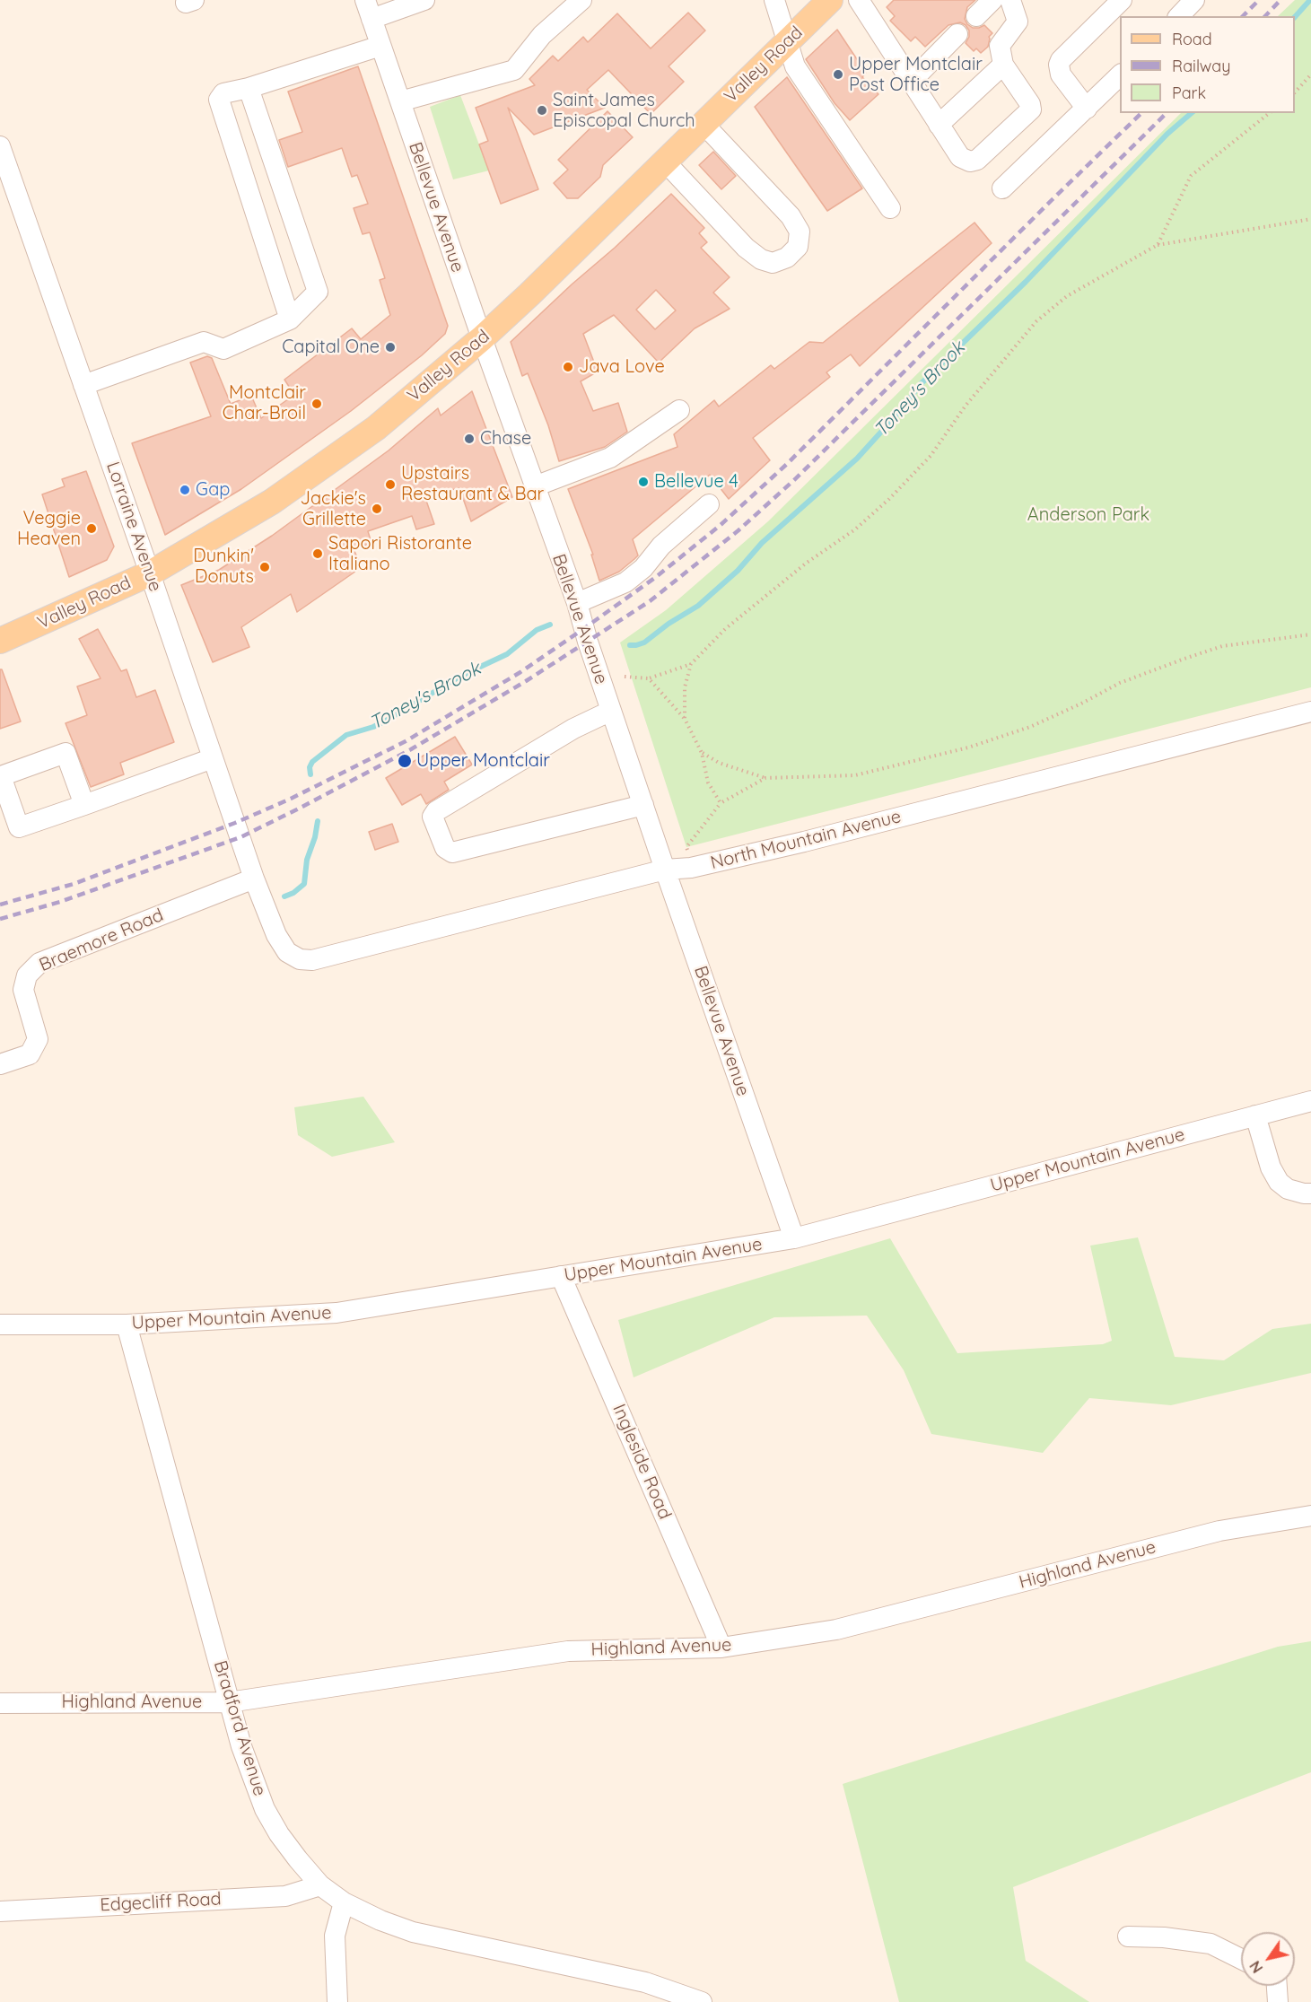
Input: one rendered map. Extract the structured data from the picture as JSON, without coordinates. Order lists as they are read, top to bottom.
{
  "streets": {
    "main road": ["Valley Road"],
    "street": [
      "Bellevue Avenue",
      "Lorraine Avenue",
      "North Mountain Avenue",
      "Braemore Road",
      "Upper Mountain Avenue",
      "Ingleside Road",
      "Highland Avenue",
      "Bradford Avenue",
      "Edgecliff Road"
    ]
  },
  "crossings": [
    ["Valley Road", "Bellevue Avenue"],
    ["Valley Road", "Lorraine Avenue"],
    ["Bellevue Avenue", "North Mountain Avenue"],
    ["Bellevue Avenue", "Upper Mountain Avenue"],
    ["Lorraine Avenue", "North Mountain Avenue"],
    ["Lorraine Avenue", "Braemore Road"],
    ["Upper Mountain Avenue", "Ingleside Road"],
    ["Upper Mountain Avenue", "Bradford Avenue"],
    ["Ingleside Road", "Highland Avenue"],
    ["Highland Avenue", "Bradford Avenue"],
    ["Bradford Avenue", "Edgecliff Road"]
  ],
  "water": ["Toney's Brook"],
  "parks": ["Anderson Park"],
  "places": [
    "Upper Montclair Post Office",
    "Saint James Episcopal Church",
    "Capital One",
    "Java Love",
    "Montclair Char-Broil",
    "Chase",
    "Bellevue 4",
    "Upstairs Restaurant & Bar",
    "Gap",
    "Jackie's Grillette",
    "Veggie Heaven",
    "Sapori Ristorante Italiano",
    "Dunkin' Donuts",
    "Upper Montclair"
  ],
  "legend": ["Road", "Railway", "Park"],
  "north": "bottom left"
}
